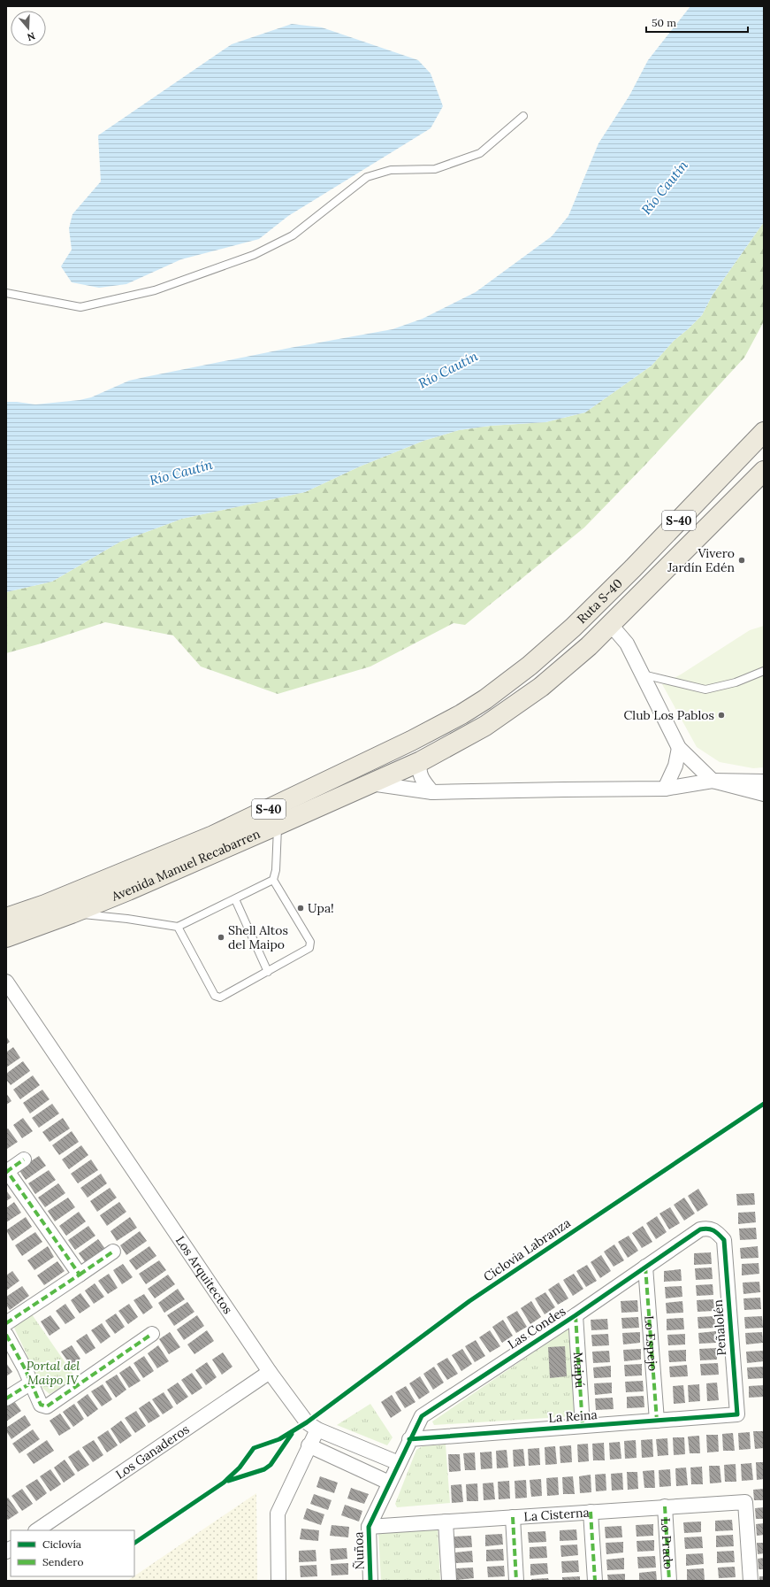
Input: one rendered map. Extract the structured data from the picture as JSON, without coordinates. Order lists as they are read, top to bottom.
{
  "streets": {
    "main road": ["S-40", "Ruta S-40", "Avenida Manuel Recabarren"],
    "street": [
      "Los Arquitectos",
      "Las Condes",
      "Peñalolén",
      "Lo Espejo",
      "Maipú",
      "La Reina",
      "Los Ganaderos",
      "La Cisterna",
      "Lo Prado",
      "Ñuñoa"
    ],
    "cycle path": ["Ciclovia Labranza"]
  },
  "crossings": [
    ["Ruta S-40", "Avenida Manuel Recabarren"],
    ["Los Arquitectos", "Las Condes"],
    ["Los Arquitectos", "Los Ganaderos"],
    ["Las Condes", "Peñalolén"],
    ["Las Condes", "Lo Espejo"],
    ["Las Condes", "Maipú"],
    ["Las Condes", "La Reina"],
    ["Las Condes", "Ñuñoa"],
    ["Peñalolén", "La Reina"],
    ["Lo Espejo", "La Reina"],
    ["Maipú", "La Reina"],
    ["La Cisterna", "Lo Prado"],
    ["La Cisterna", "Ñuñoa"]
  ],
  "water": ["Río Cautín"],
  "parks": ["Portal del Maipo IV"],
  "places": [
    "Vivero Jardín Edén",
    "Club Los Pablos",
    "Upa!",
    "Shell Altos del Maipo"
  ],
  "legend": ["Ciclovía", "Sendero"],
  "scale_bar": "50 m",
  "north": "bottom"
}
